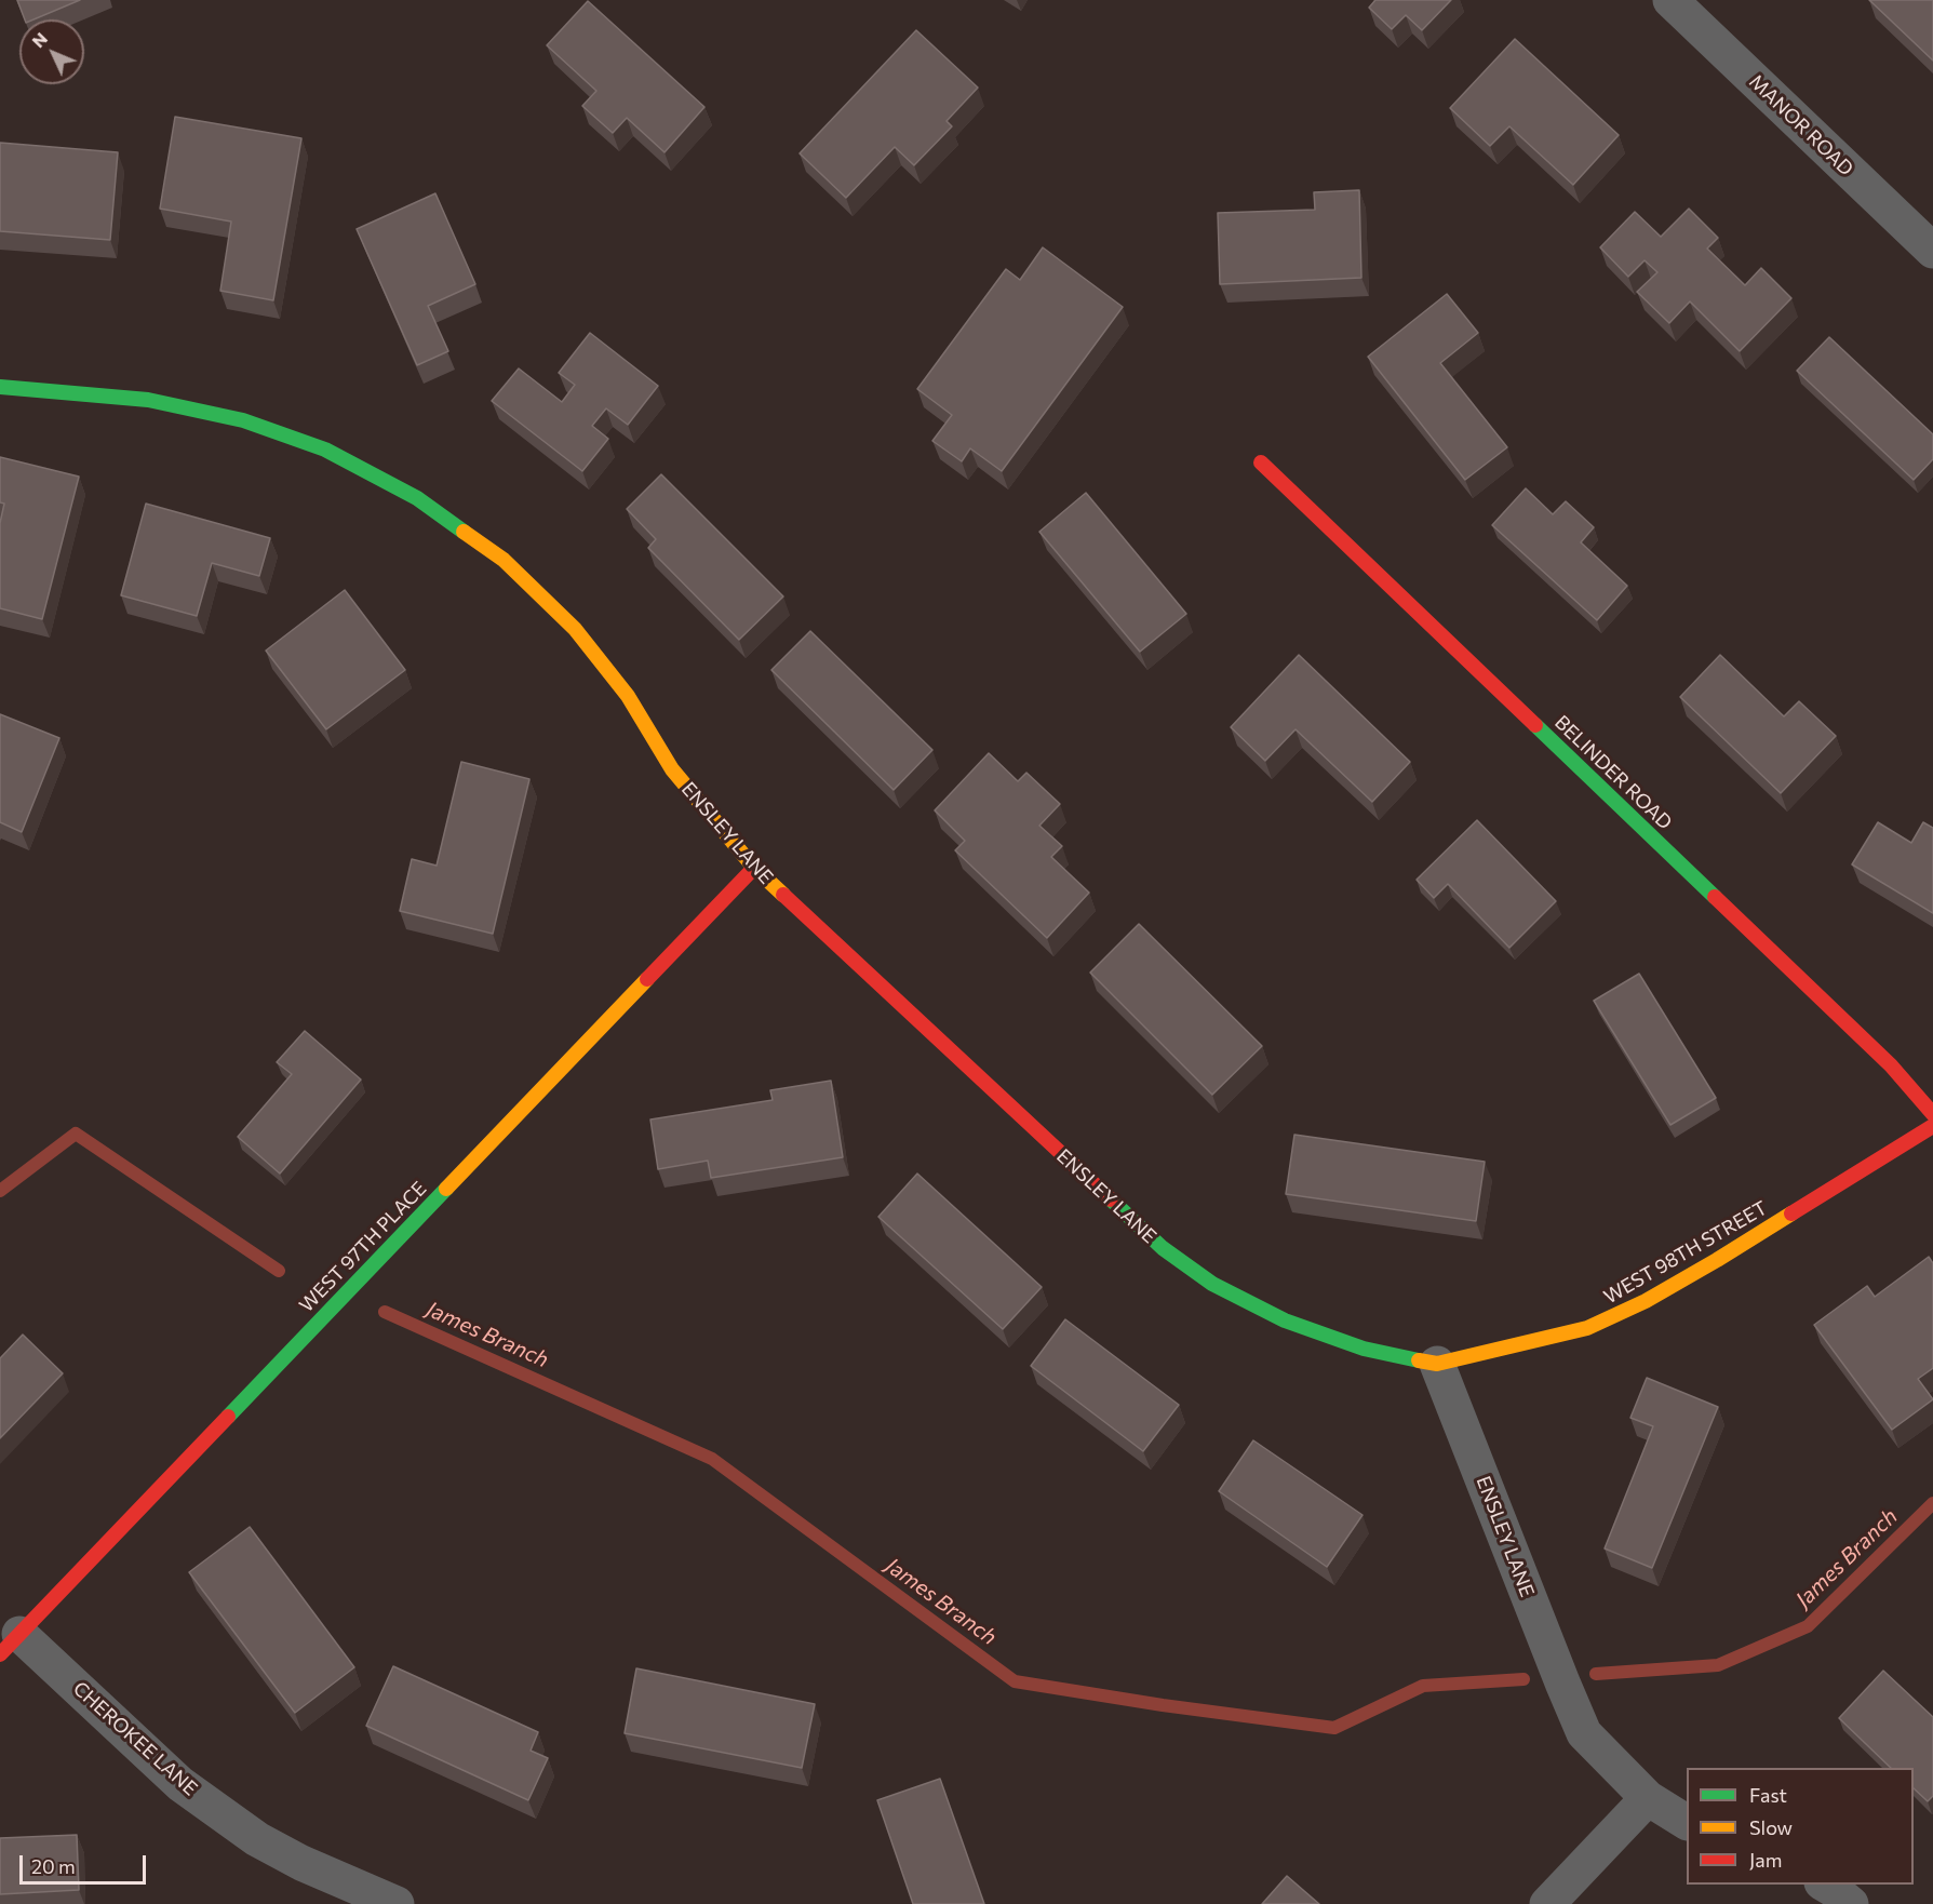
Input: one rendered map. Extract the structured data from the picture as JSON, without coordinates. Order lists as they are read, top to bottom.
{
  "streets": {
    "street": [
      "MANOR ROAD",
      "BELINDER ROAD",
      "ENSLEY LANE",
      "WEST 97TH PLACE",
      "WEST 98TH STREET",
      "CHEROKEE LANE"
    ]
  },
  "crossings": [
    ["ENSLEY LANE", "WEST 97TH PLACE"],
    ["ENSLEY LANE", "WEST 98TH STREET"],
    ["WEST 97TH PLACE", "CHEROKEE LANE"]
  ],
  "water": ["James Branch"],
  "legend": ["Fast", "Slow", "Jam"],
  "scale_bar": "20 m",
  "north": "top left"
}
